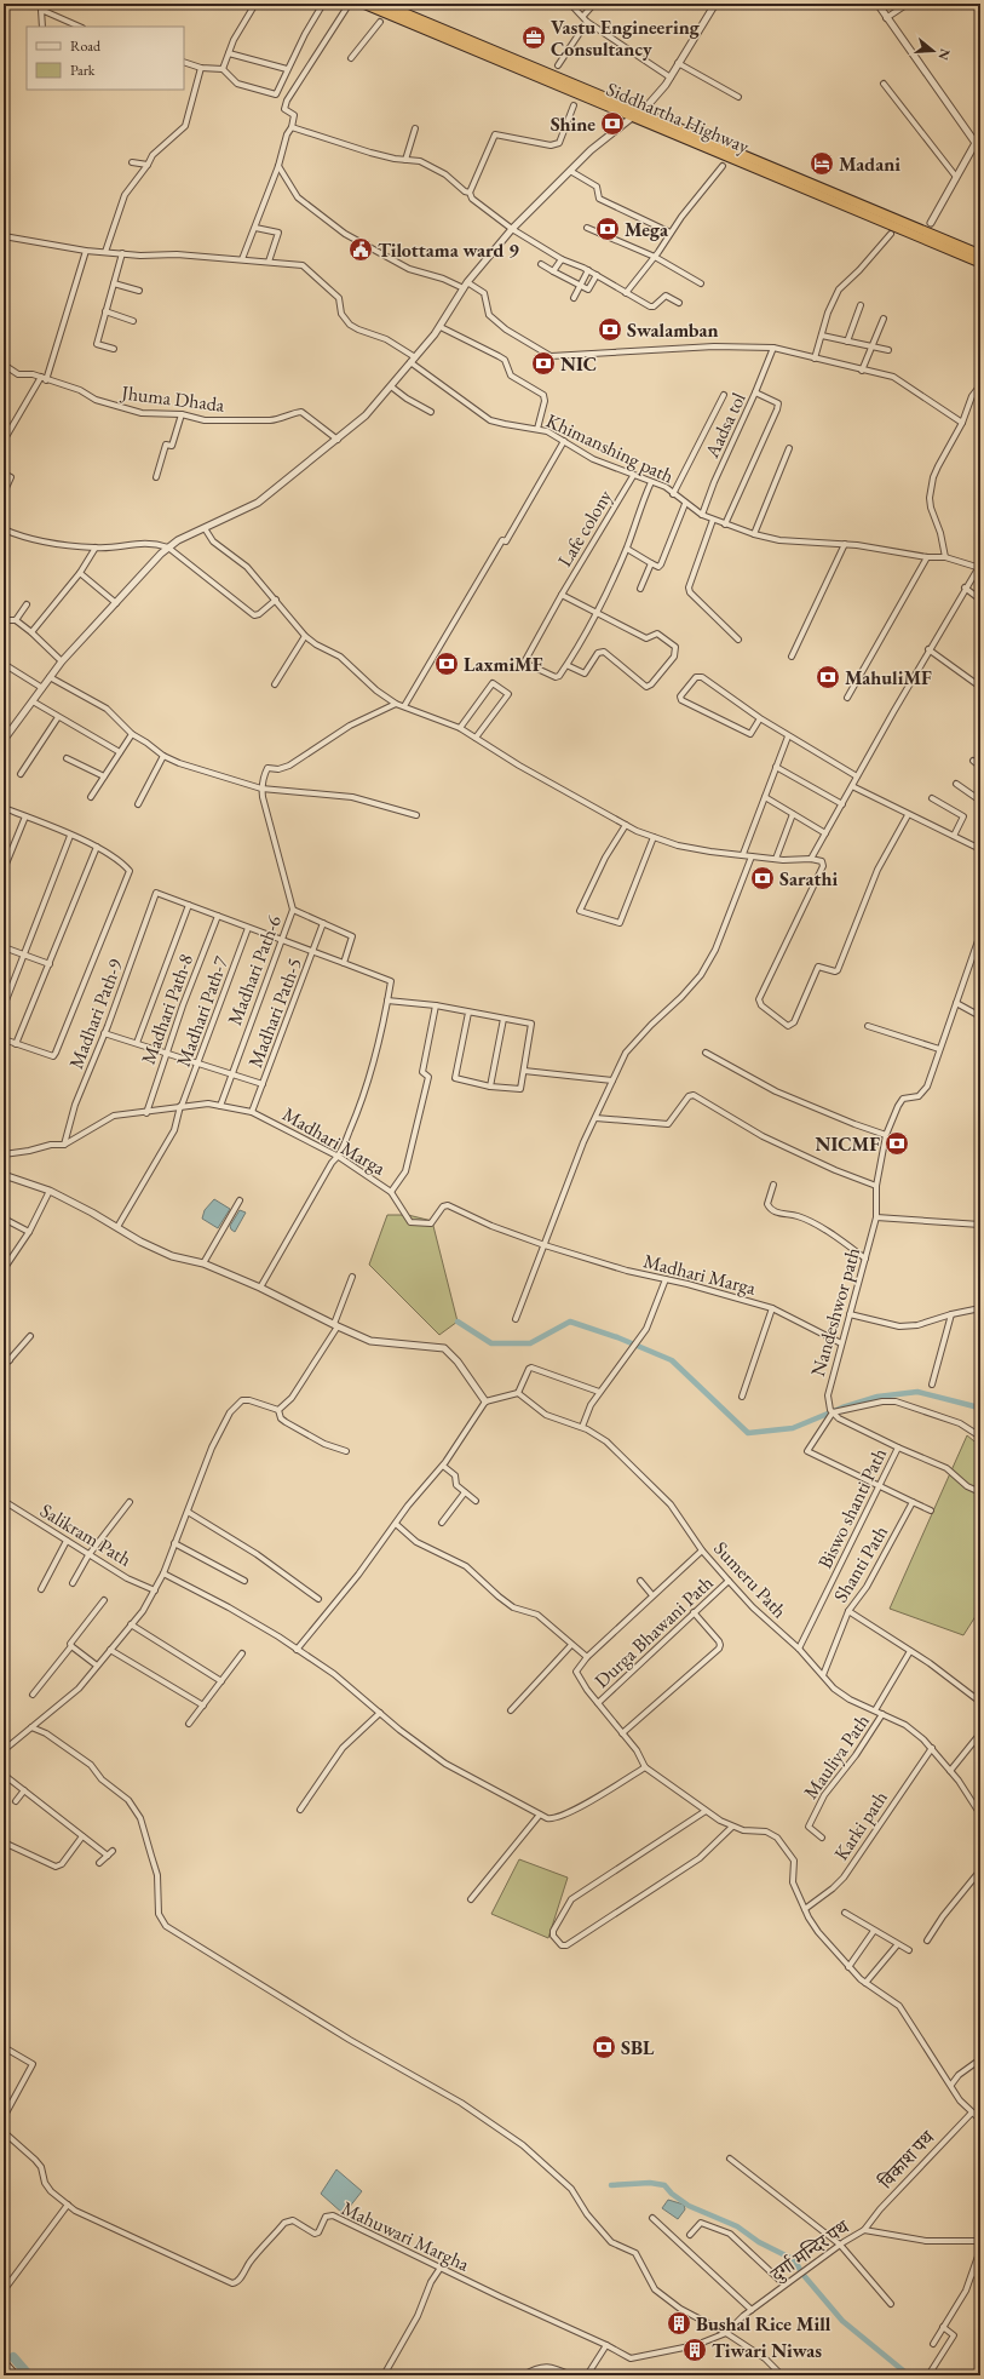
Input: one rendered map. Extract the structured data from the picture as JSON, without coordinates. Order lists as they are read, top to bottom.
{
  "streets": {
    "highway": ["Siddhartha Highway"],
    "street": [
      "Jhuma Dhada",
      "Aadsa tol",
      "Khimanshing path",
      "Lafe colony",
      "Madhari Path-6",
      "Madhari Path-8",
      "Madhari Path-7",
      "Madhari Path-5",
      "Madhari Path-9",
      "Madhari Marga",
      "Nandeshwor path",
      "Biswo shanti Path",
      "Salikram Path",
      "Shanti Path",
      "Sumeru Path",
      "Durga Bhawani Path",
      "Mauliya Path",
      "Karki path",
      "विकाश पथ",
      "Mahuwari Margha",
      "दुर्गा मन्दिर पथ"
    ]
  },
  "crossings": [
    ["Aadsa tol", "Khimanshing path"],
    ["Khimanshing path", "Lafe colony"],
    ["Madhari Path-6", "Madhari Marga"],
    ["Madhari Path-8", "Madhari Marga"],
    ["Madhari Path-7", "Madhari Marga"],
    ["Madhari Path-5", "Madhari Marga"],
    ["Madhari Path-9", "Madhari Marga"],
    ["Madhari Marga", "Nandeshwor path"],
    ["Nandeshwor path", "Biswo shanti Path"],
    ["Biswo shanti Path", "Sumeru Path"],
    ["Shanti Path", "Sumeru Path"],
    ["Sumeru Path", "Durga Bhawani Path"],
    ["Sumeru Path", "Mauliya Path"],
    ["Sumeru Path", "Karki path"],
    ["विकाश पथ", "दुर्गा मन्दिर पथ"],
    ["Mahuwari Margha", "दुर्गा मन्दिर पथ"]
  ],
  "places": {
    "office": ["Vastu Engineering Consultancy"],
    "bank": [
      "Shine",
      "Mega",
      "Swalamban",
      "NIC",
      "LaxmiMF",
      "MahuliMF",
      "Sarathi",
      "NICMF",
      "SBL"
    ],
    "hotel": ["Madani"],
    "public building": ["Tilottama ward 9"],
    "building": ["Bushal Rice Mill", "Tiwari Niwas"]
  },
  "legend": ["Road", "Park"],
  "north": "right"
}
